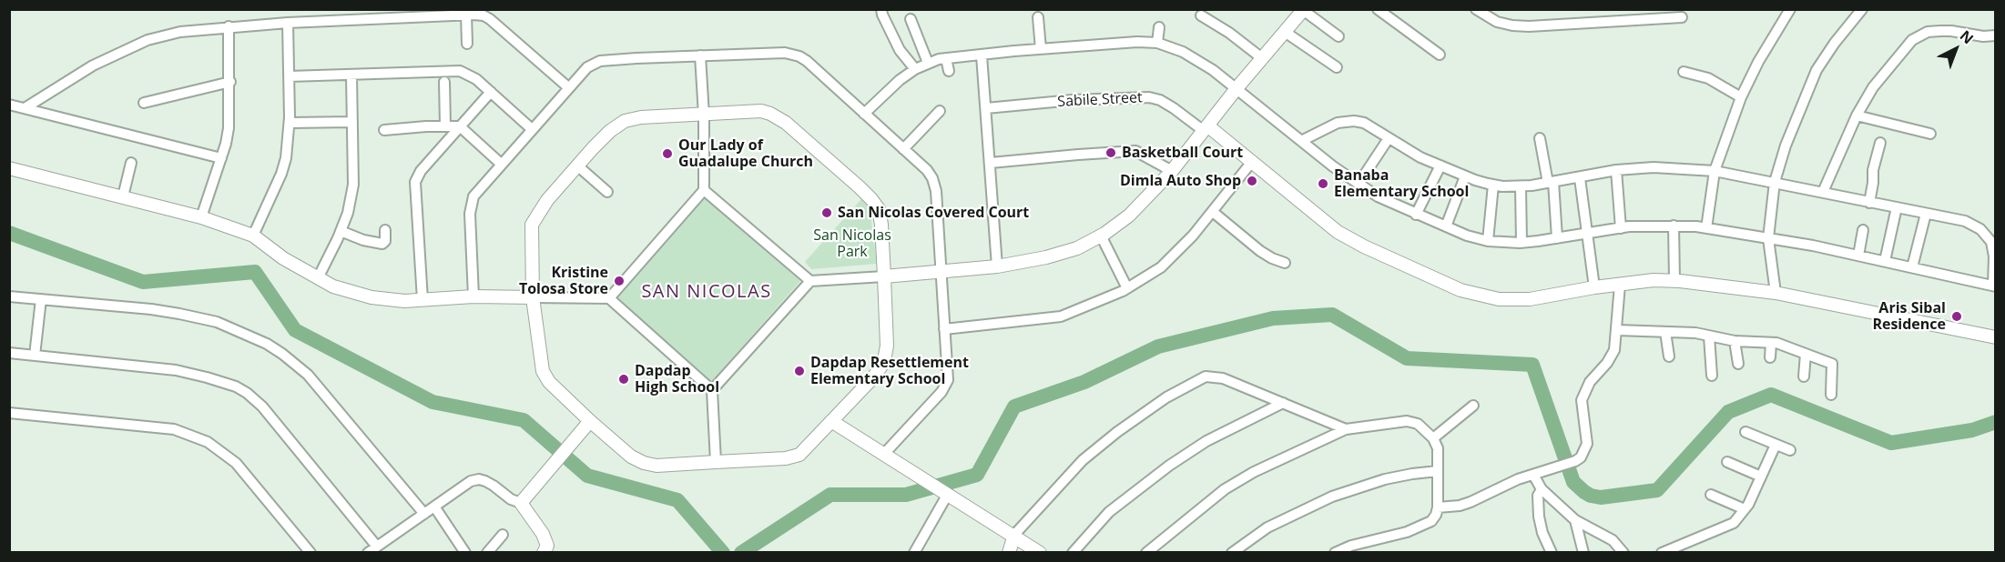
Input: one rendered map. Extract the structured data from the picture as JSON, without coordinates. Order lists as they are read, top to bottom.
{
  "streets": {
    "street": ["Sabile Street"]
  },
  "districts": ["SAN NICOLAS"],
  "parks": ["San Nicolas Park"],
  "places": [
    "Basketball Court",
    "Our Lady of Guadalupe Church",
    "Dimla Auto Shop",
    "Banaba Elementary School",
    "San Nicolas Covered Court",
    "Kristine Tolosa Store",
    "Aris Sibal Residence",
    "Dapdap Resettlement Elementary School",
    "Dapdap High School"
  ],
  "north": "top right"
}
